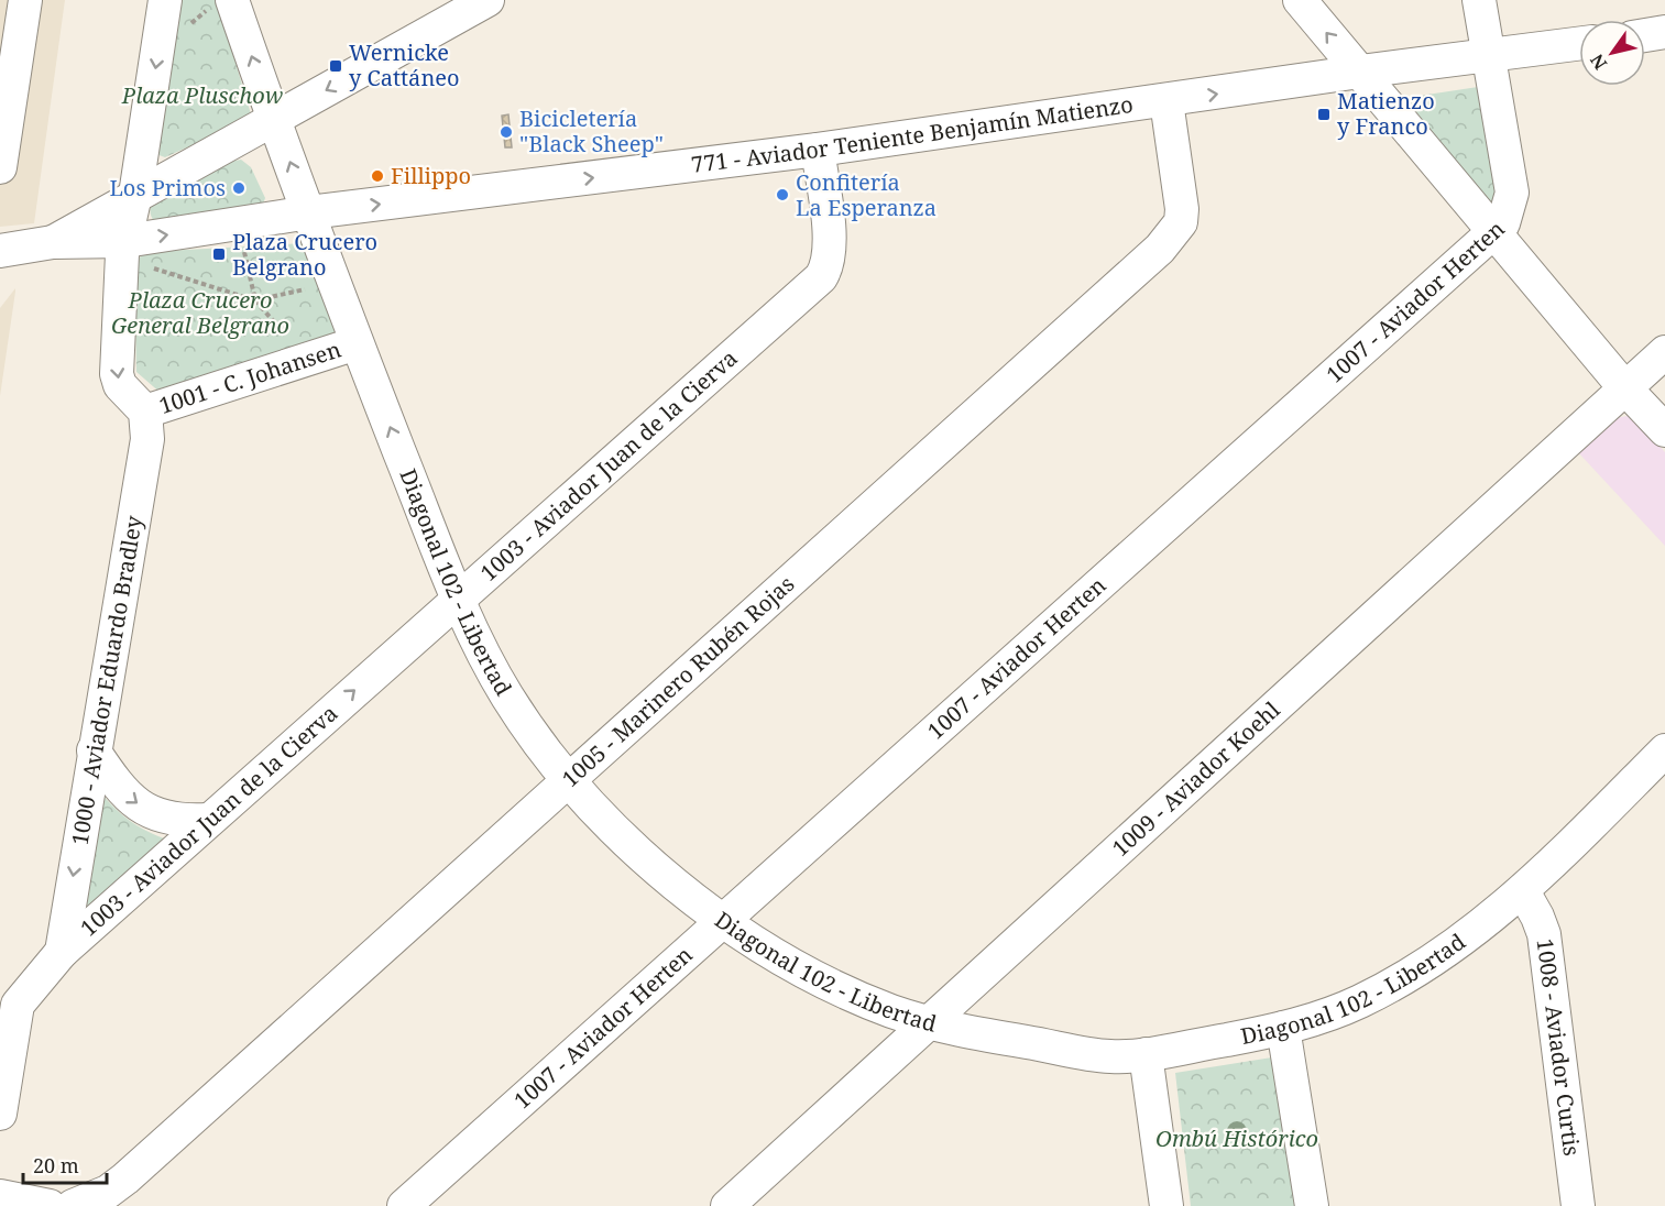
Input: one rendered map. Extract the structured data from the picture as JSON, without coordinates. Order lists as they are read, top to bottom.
{
  "streets": {
    "street": [
      "771 - Aviador Teniente Benjamín Matienzo",
      "1007 - Aviador Herten",
      "1001 - C. Johansen",
      "1003 - Aviador Juan de la Cierva",
      "Diagonal 102 - Libertad",
      "1000 - Aviador Eduardo Bradley",
      "1005 - Marinero Rubén Rojas",
      "1009 - Aviador Koehl",
      "1008 - Aviador Curtis"
    ]
  },
  "crossings": [
    ["771 - Aviador Teniente Benjamín Matienzo", "1007 - Aviador Herten"],
    ["771 - Aviador Teniente Benjamín Matienzo", "1003 - Aviador Juan de la Cierva"],
    ["771 - Aviador Teniente Benjamín Matienzo", "Diagonal 102 - Libertad"],
    ["771 - Aviador Teniente Benjamín Matienzo", "1005 - Marinero Rubén Rojas"],
    ["1007 - Aviador Herten", "Diagonal 102 - Libertad"],
    ["1001 - C. Johansen", "Diagonal 102 - Libertad"],
    ["1001 - C. Johansen", "1000 - Aviador Eduardo Bradley"],
    ["1003 - Aviador Juan de la Cierva", "Diagonal 102 - Libertad"],
    ["1003 - Aviador Juan de la Cierva", "1000 - Aviador Eduardo Bradley"],
    ["Diagonal 102 - Libertad", "1005 - Marinero Rubén Rojas"],
    ["Diagonal 102 - Libertad", "1009 - Aviador Koehl"],
    ["Diagonal 102 - Libertad", "1008 - Aviador Curtis"]
  ],
  "one_way": ["1000 - Aviador Eduardo Bradley"],
  "parks": ["Plaza Pluschow", "Plaza Crucero General Belgrano", "Ombú Histórico"],
  "places": {
    "transit": ["Wernicke y Cattáneo", "Matienzo y Franco", "Plaza Crucero Belgrano"],
    "other": [
      "Bicicletería \"Black Sheep\"",
      "Fillippo",
      "Los Primos",
      "Confitería La Esperanza"
    ]
  },
  "scale_bar": "20 m",
  "north": "bottom left"
}
